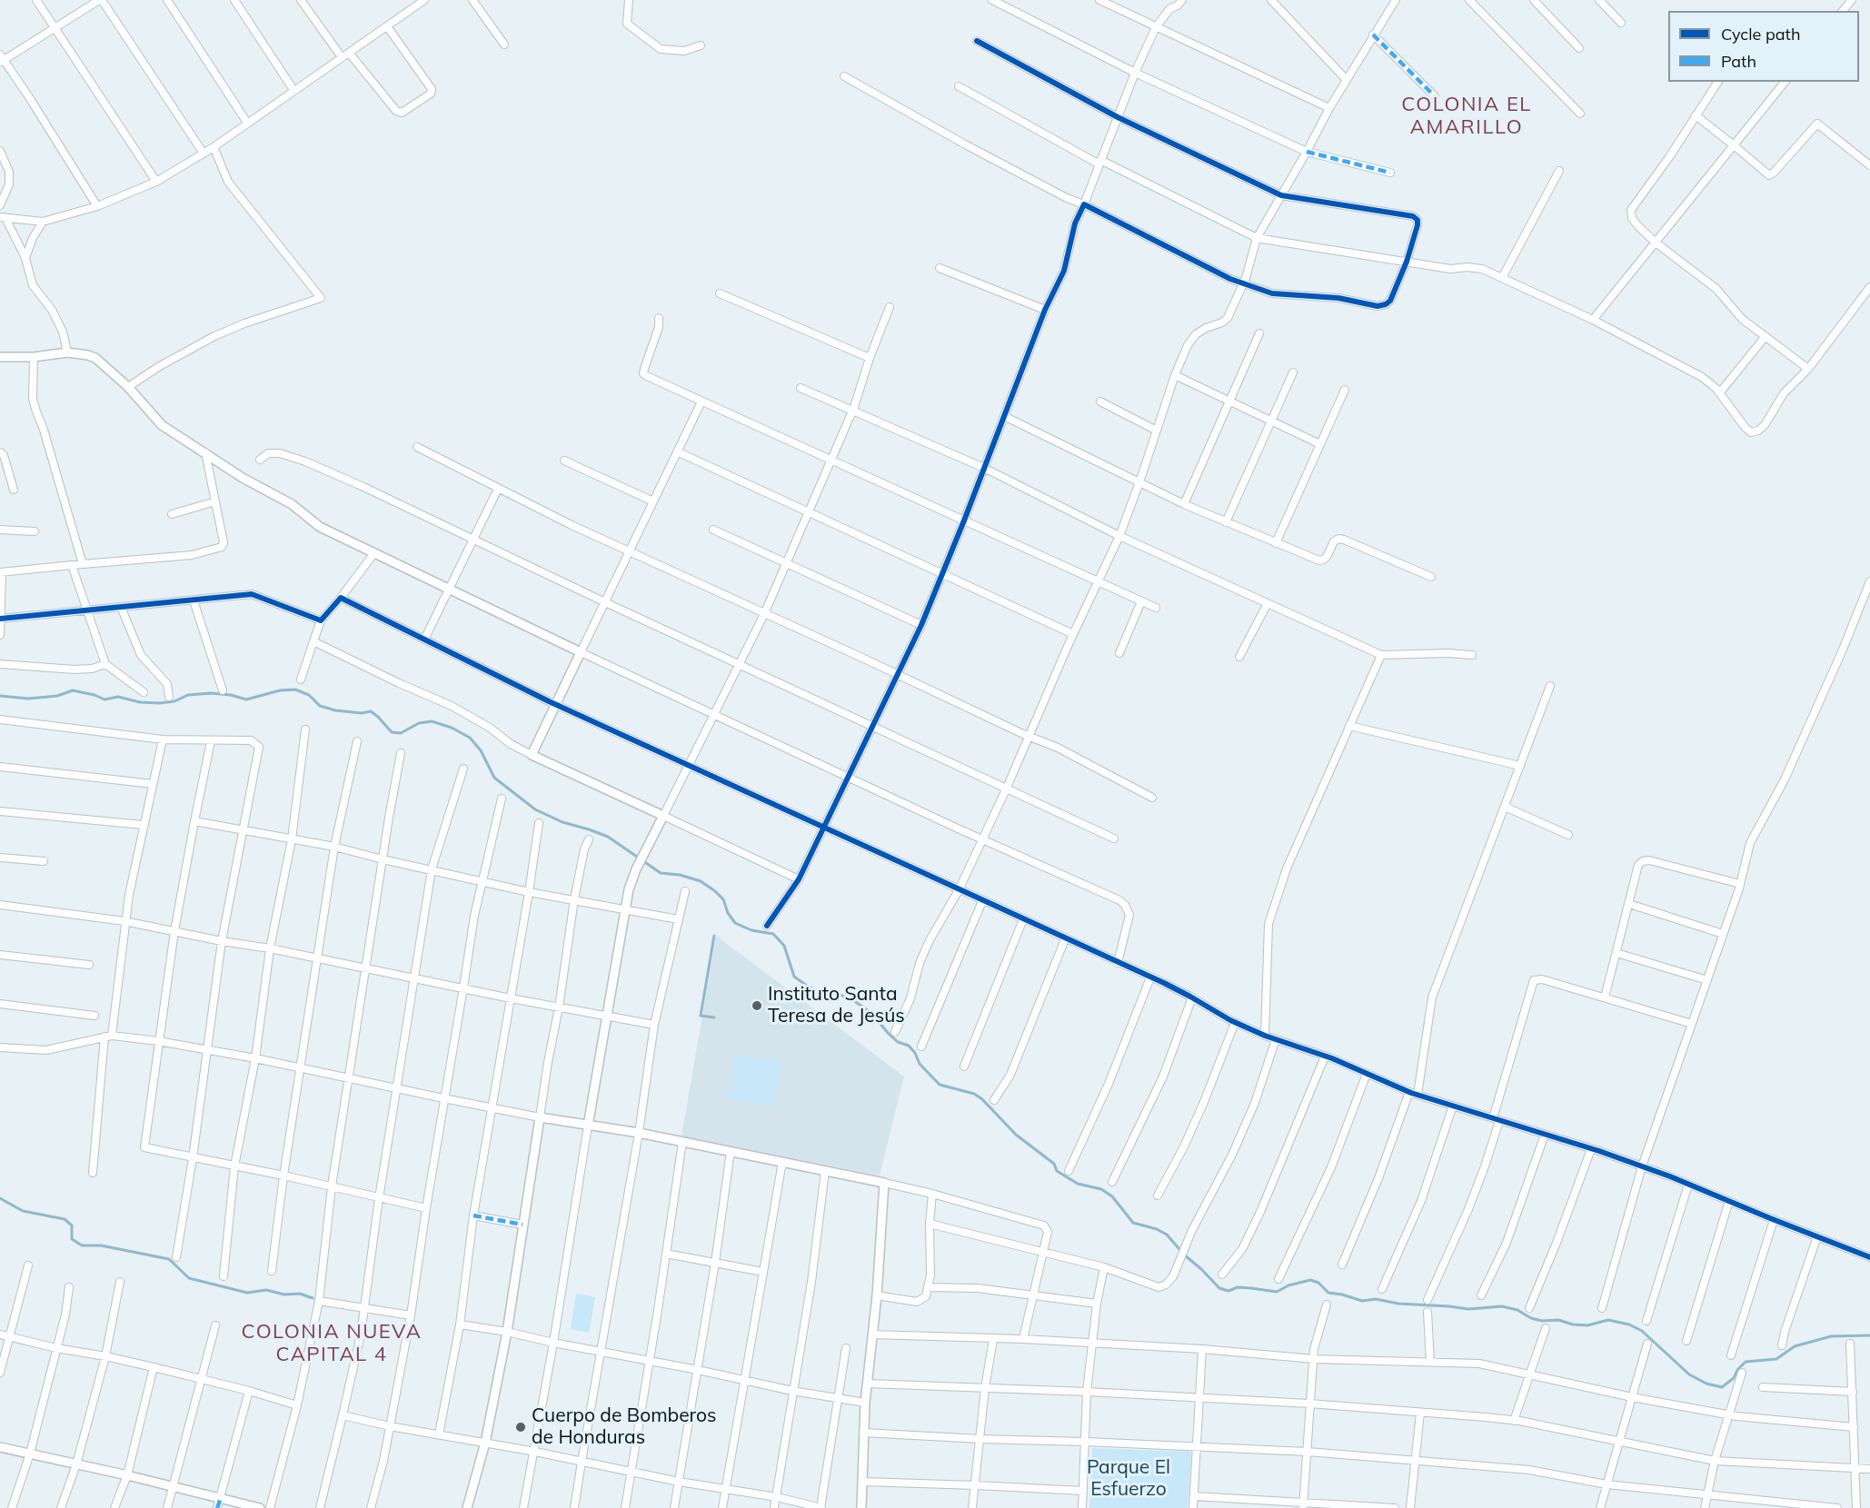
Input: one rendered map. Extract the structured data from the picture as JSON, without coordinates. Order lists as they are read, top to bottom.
{
  "districts": ["COLONIA EL AMARILLO", "COLONIA NUEVA CAPITAL 4"],
  "parks": ["Parque El Esfuerzo"],
  "places": ["Instituto Santa Teresa de Jesús", "Cuerpo de Bomberos de Honduras"],
  "legend": ["Cycle path", "Path"]
}
